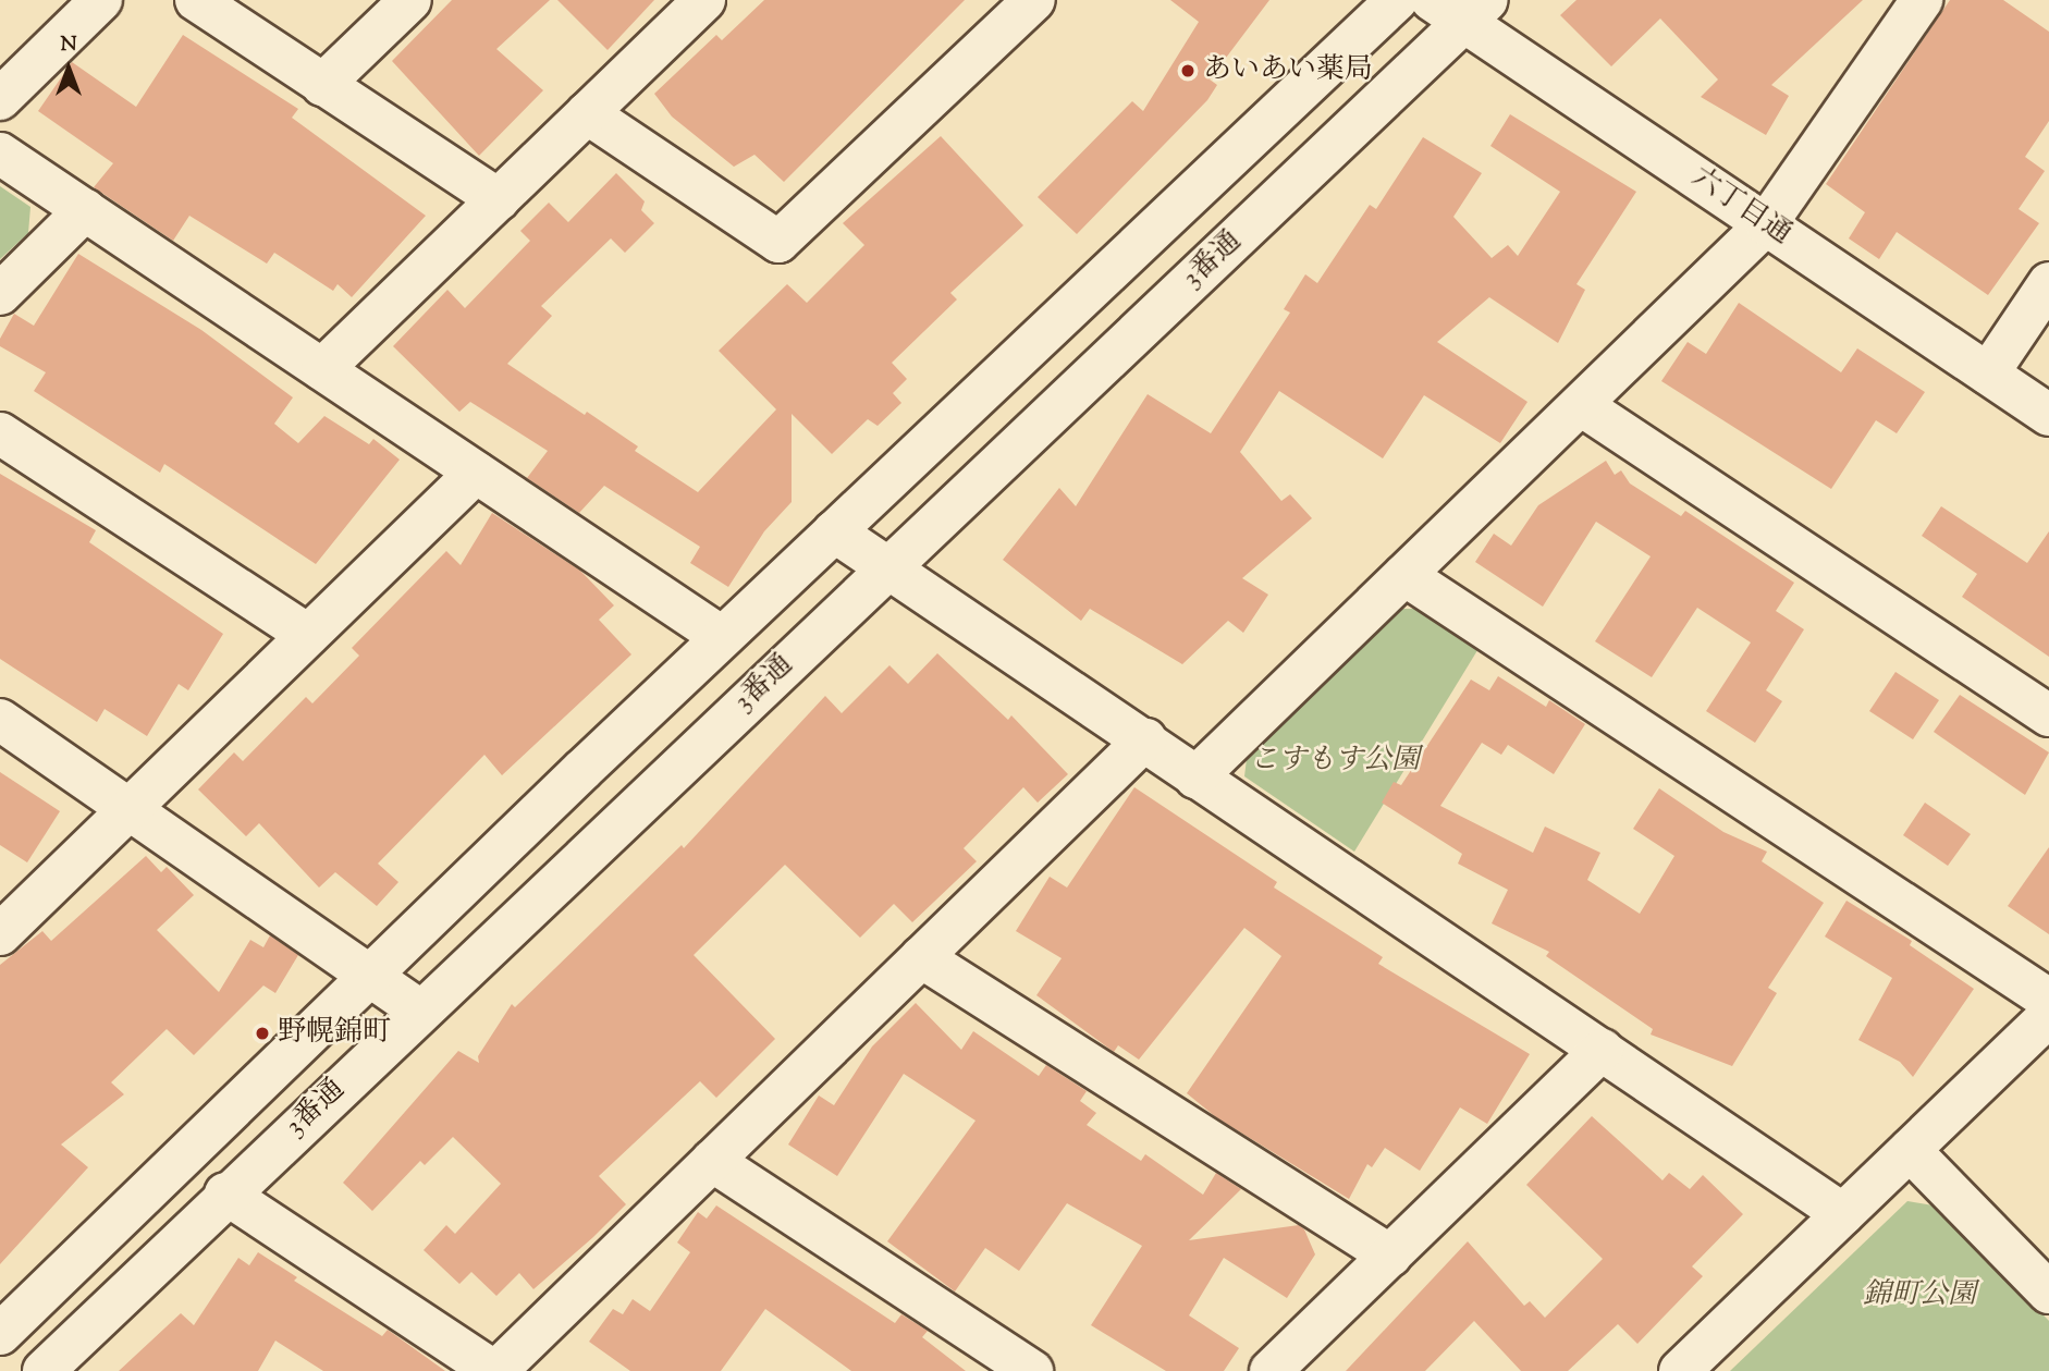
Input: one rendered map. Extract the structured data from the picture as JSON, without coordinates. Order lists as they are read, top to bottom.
{
  "streets": {
    "street": ["六丁目通", "3番通"]
  },
  "crossings": [
    ["六丁目通", "3番通"]
  ],
  "parks": ["こすもす公園", "錦町公園"],
  "places": ["あいあい薬局", "野幌錦町"],
  "north": "top"
}
